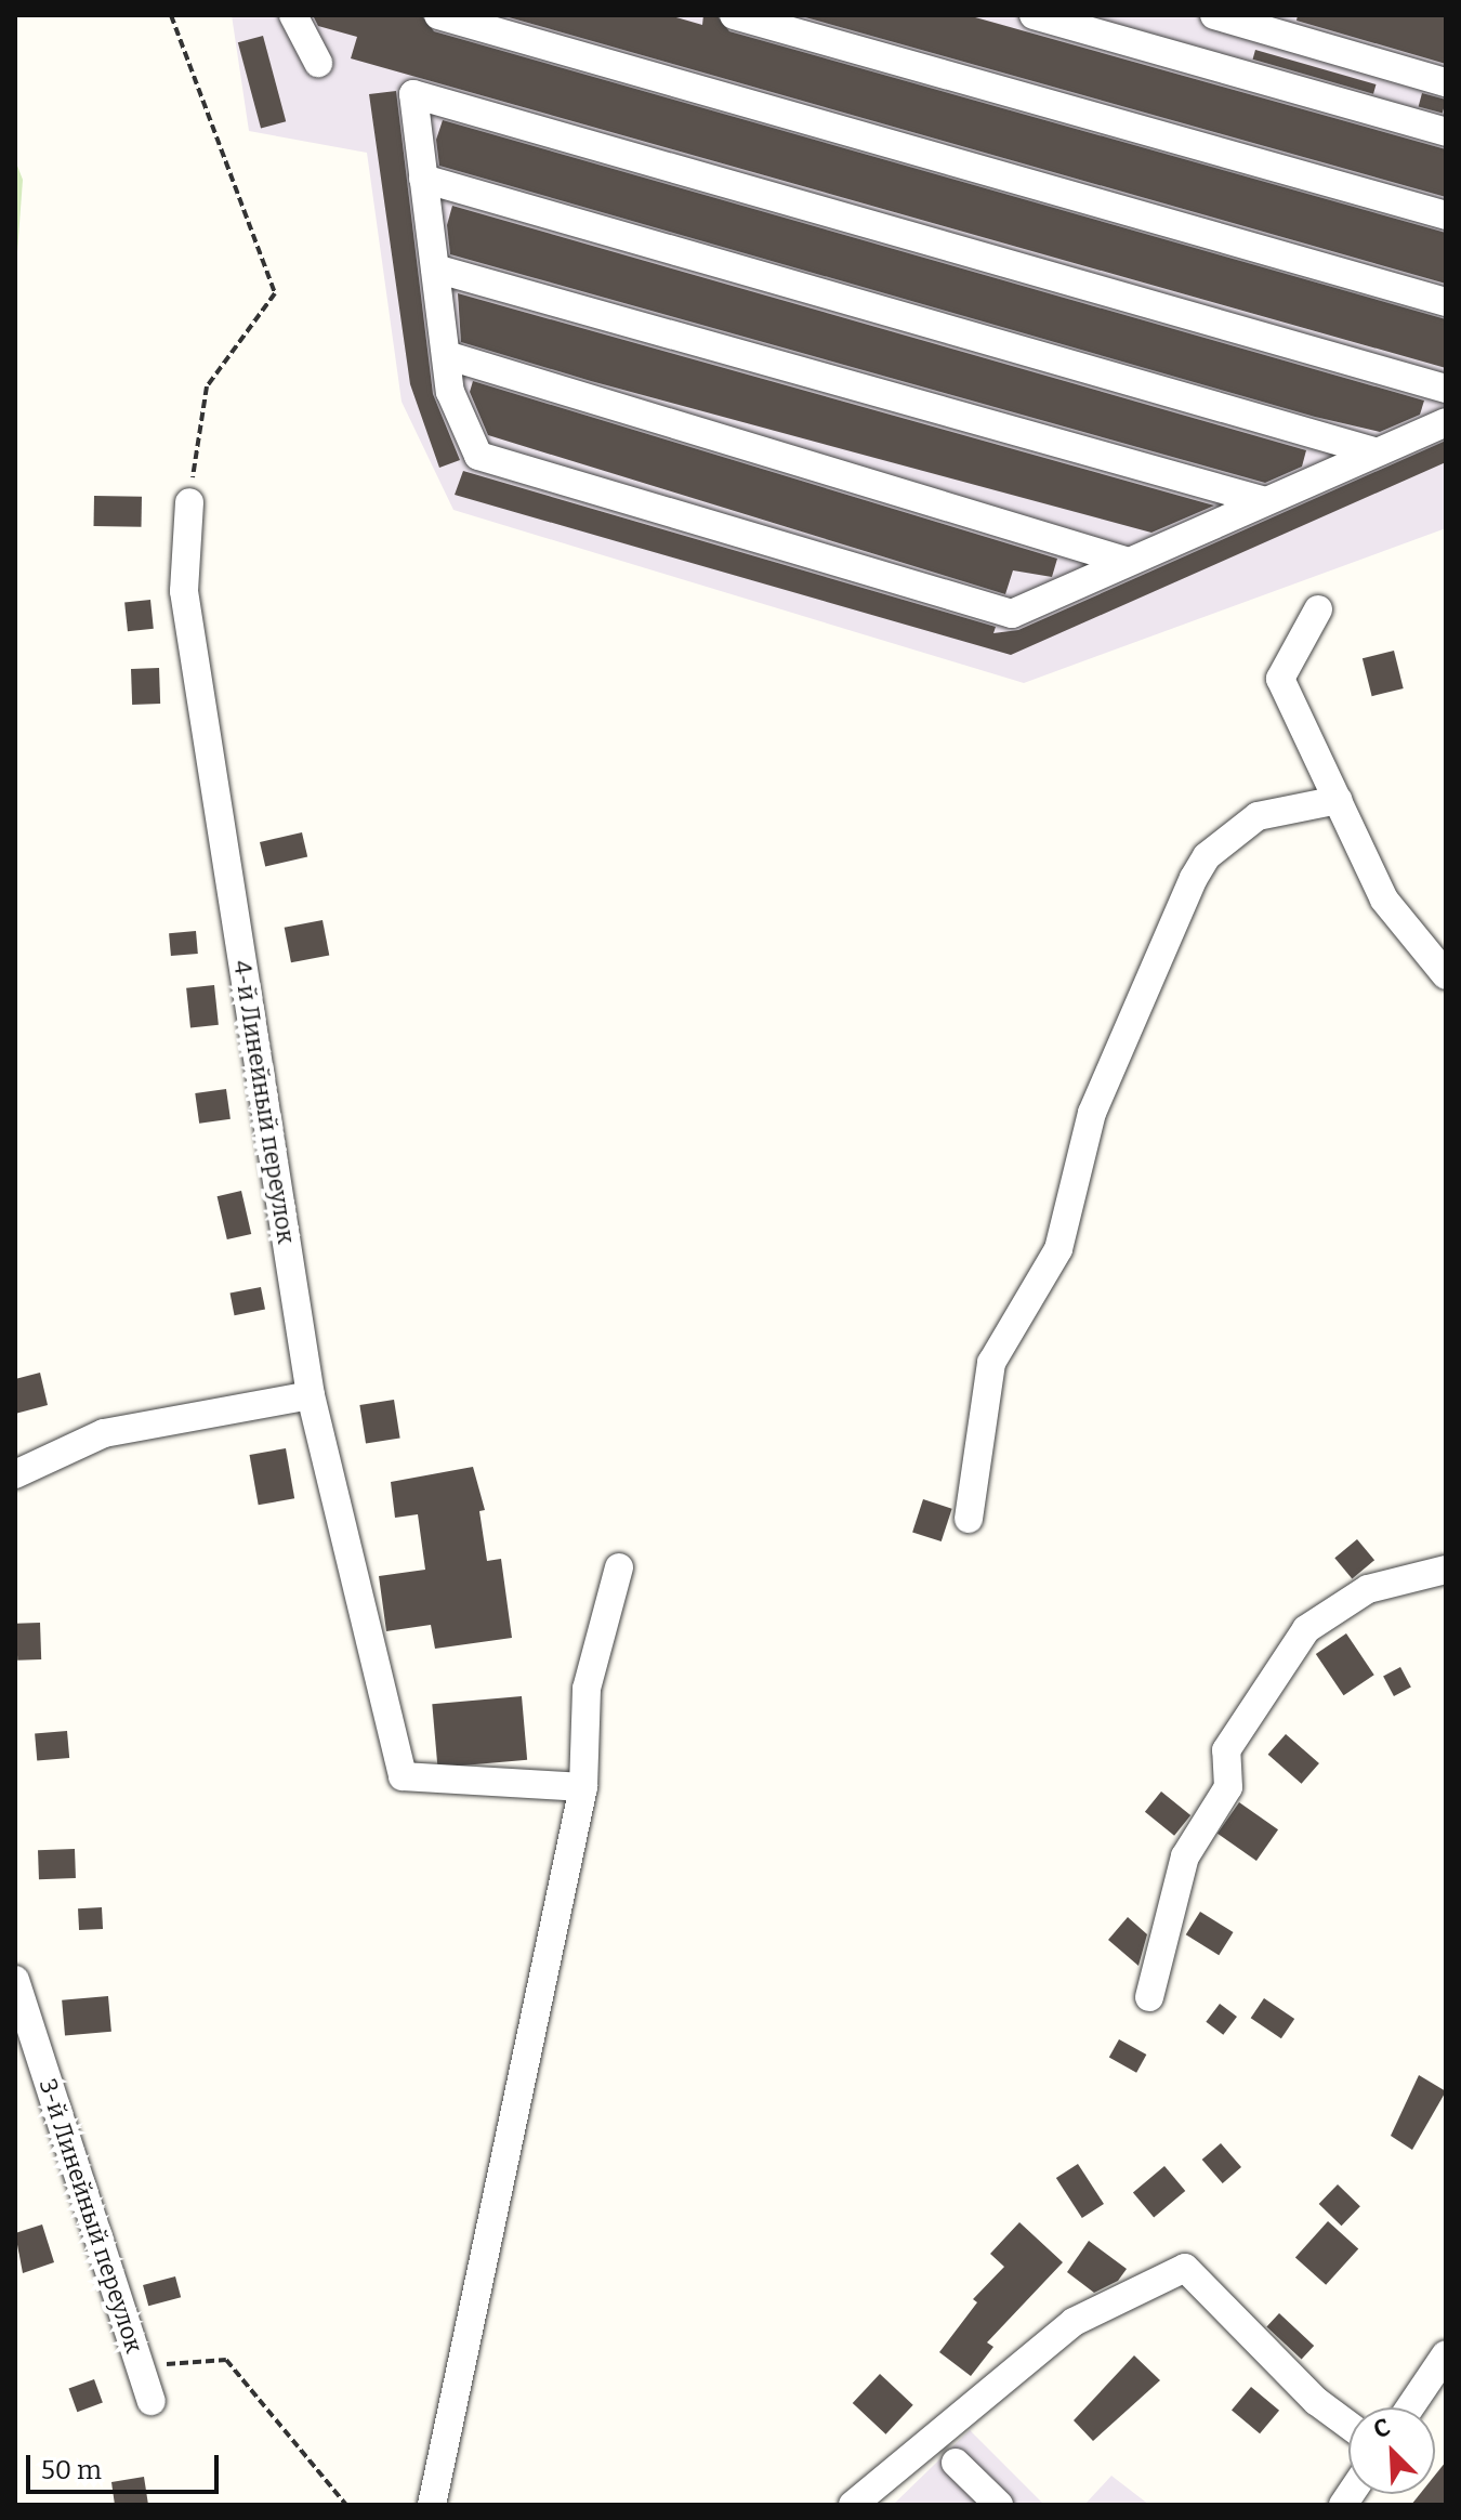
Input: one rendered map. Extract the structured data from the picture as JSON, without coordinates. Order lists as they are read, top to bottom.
{
  "streets": {
    "street": ["4-й Линейный переулок", "3-й Линейный переулок"]
  },
  "scale_bar": "50 m",
  "north": "top left"
}
